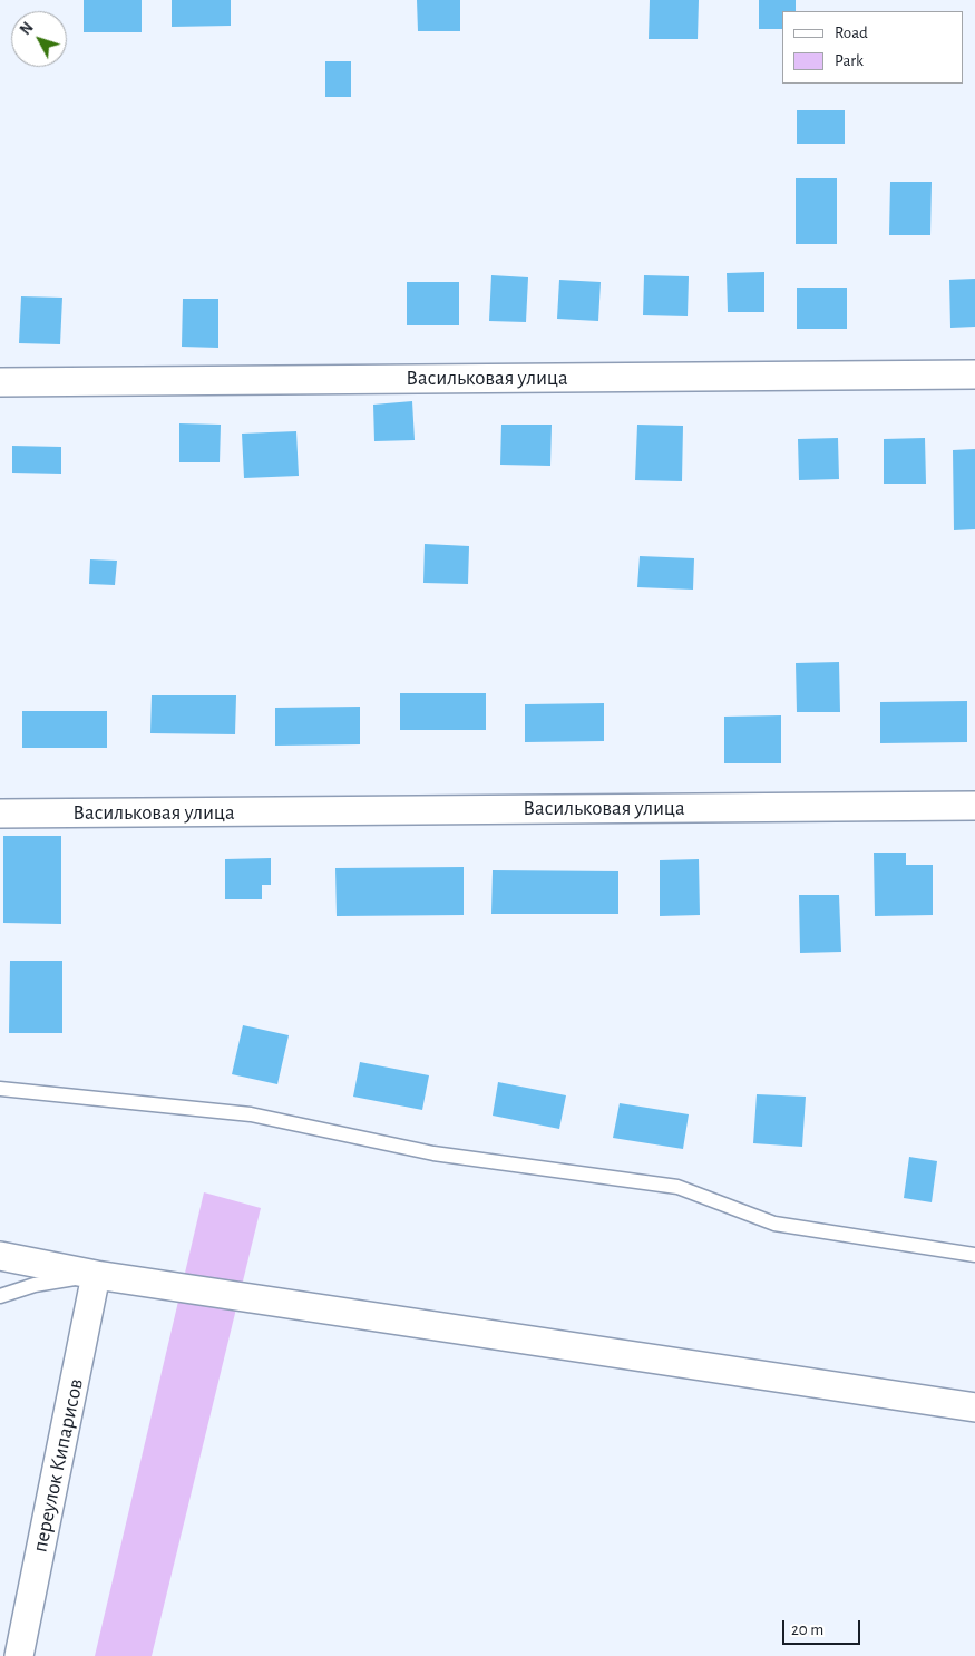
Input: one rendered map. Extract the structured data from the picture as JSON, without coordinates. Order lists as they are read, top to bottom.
{
  "streets": {
    "street": ["Васильковая улица", "переулок Кипарисов"]
  },
  "legend": ["Road", "Park"],
  "scale_bar": "20 m",
  "north": "top left"
}
